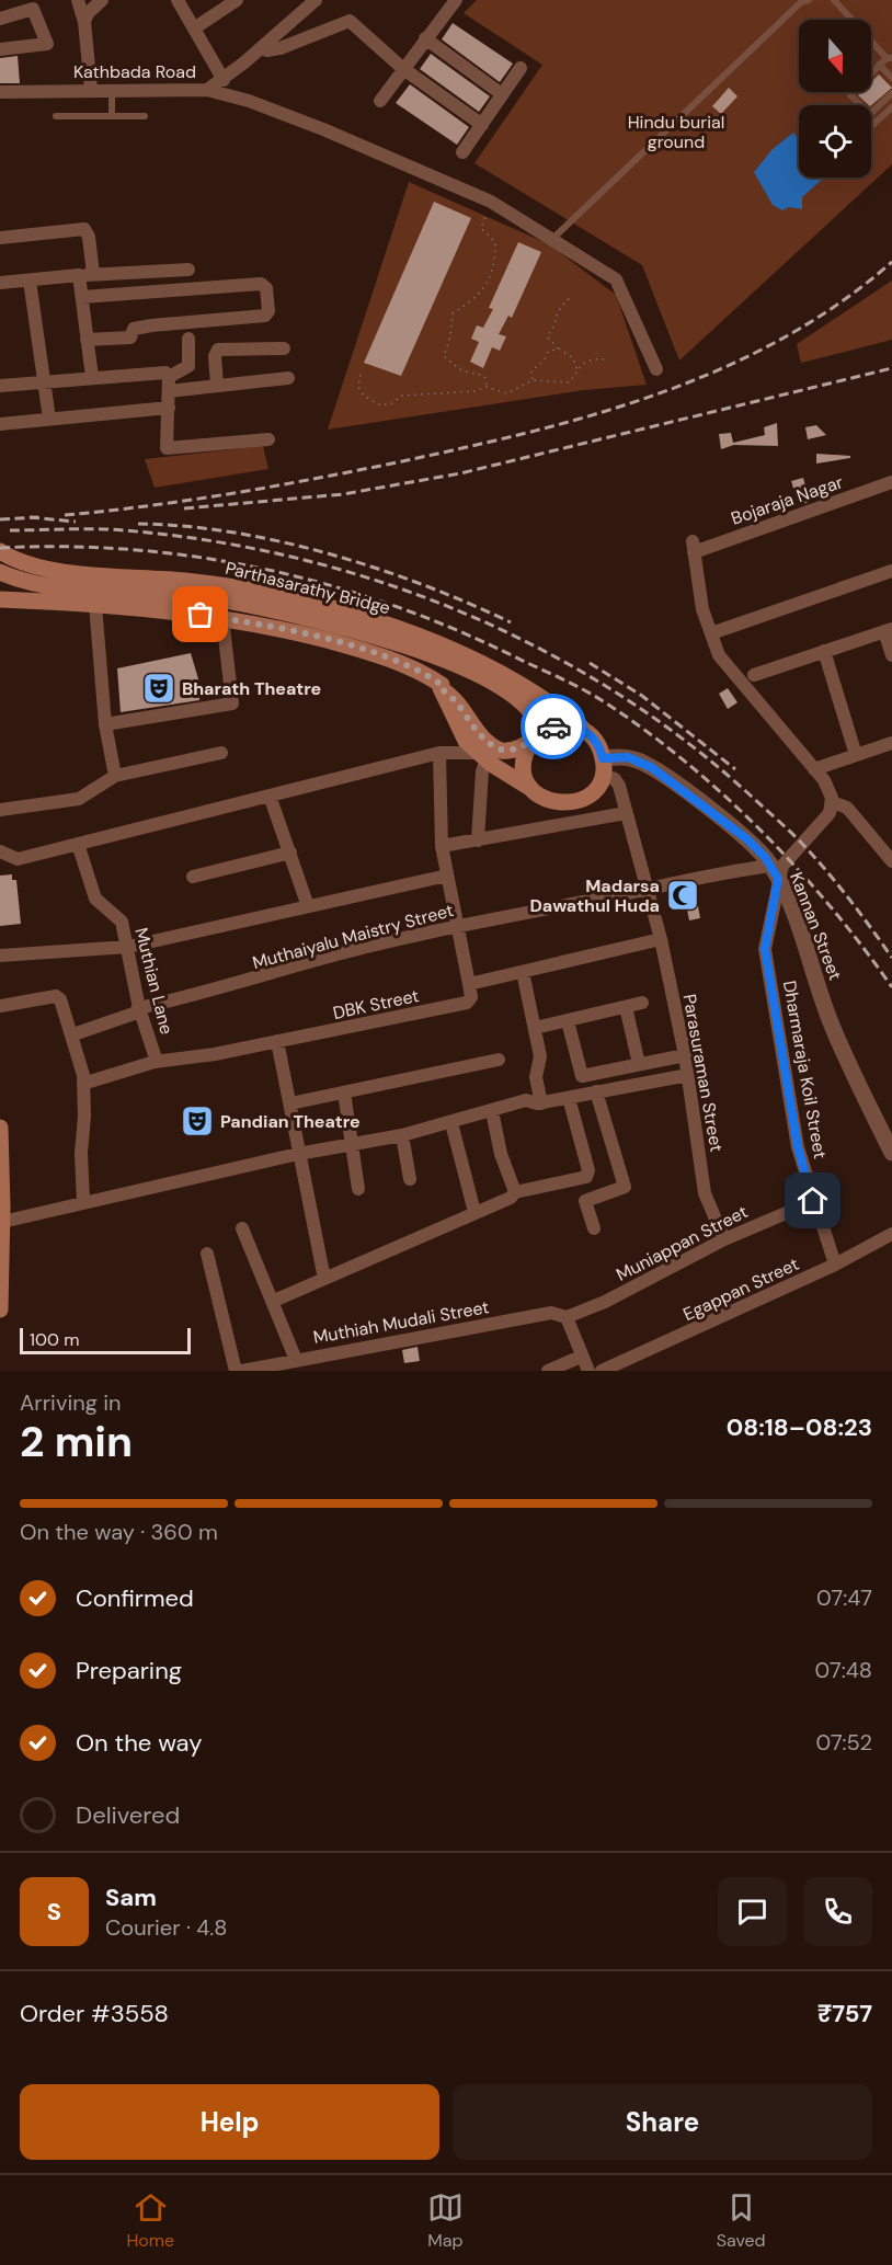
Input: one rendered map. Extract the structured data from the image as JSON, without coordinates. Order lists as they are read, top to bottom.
{
  "streets": {
    "main road": ["Parthasarathy Bridge"],
    "street": [
      "Kathbada Road",
      "Bojaraja Nagar",
      "Kannan Street",
      "Muthaiyalu Maistry Street",
      "Muthian Lane",
      "DBK Street",
      "Dharmaraja Koil Street",
      "Parasuraman Street",
      "Muniappan Street",
      "Egappan Street",
      "Muthiah Mudali Street"
    ]
  },
  "crossings": [
    ["Parthasarathy Bridge", "Kannan Street"],
    ["Parthasarathy Bridge", "Parasuraman Street"],
    ["Kannan Street", "Muthaiyalu Maistry Street"],
    ["Kannan Street", "Dharmaraja Koil Street"],
    ["Kannan Street", "Parasuraman Street"],
    ["Muthaiyalu Maistry Street", "Muthian Lane"],
    ["Muthaiyalu Maistry Street", "Dharmaraja Koil Street"],
    ["Muthaiyalu Maistry Street", "Parasuraman Street"],
    ["Muthian Lane", "DBK Street"],
    ["Dharmaraja Koil Street", "Muniappan Street"],
    ["Dharmaraja Koil Street", "Egappan Street"],
    ["Parasuraman Street", "Muniappan Street"],
    ["Muniappan Street", "Muthiah Mudali Street"]
  ],
  "parks": ["Hindu burial ground"],
  "places": {
    "theatre": ["Bharath Theatre", "Pandian Theatre"],
    "mosque": ["Madarsa Dawathul Huda"]
  },
  "scale_bar": "100 m",
  "north": "bottom",
  "page": {
    "scale": "100 m",
    "heading": ["2 min", "Arriving in", "08:18–08:23"],
    "panel": [
      "Sam",
      "Courier · 4.8",
      "Order #3558",
      "₹757"
    ],
    "bar": "On the way · 360 m",
    "list": [
      ["Confirmed", "07:47"],
      ["Preparing", "07:48"],
      ["On the way", "07:52"],
      "Delivered"
    ],
    "round": "S",
    "buttons": ["Help", "Share"],
    "tabs": ["Home", "Map", "Saved"]
  }
}
